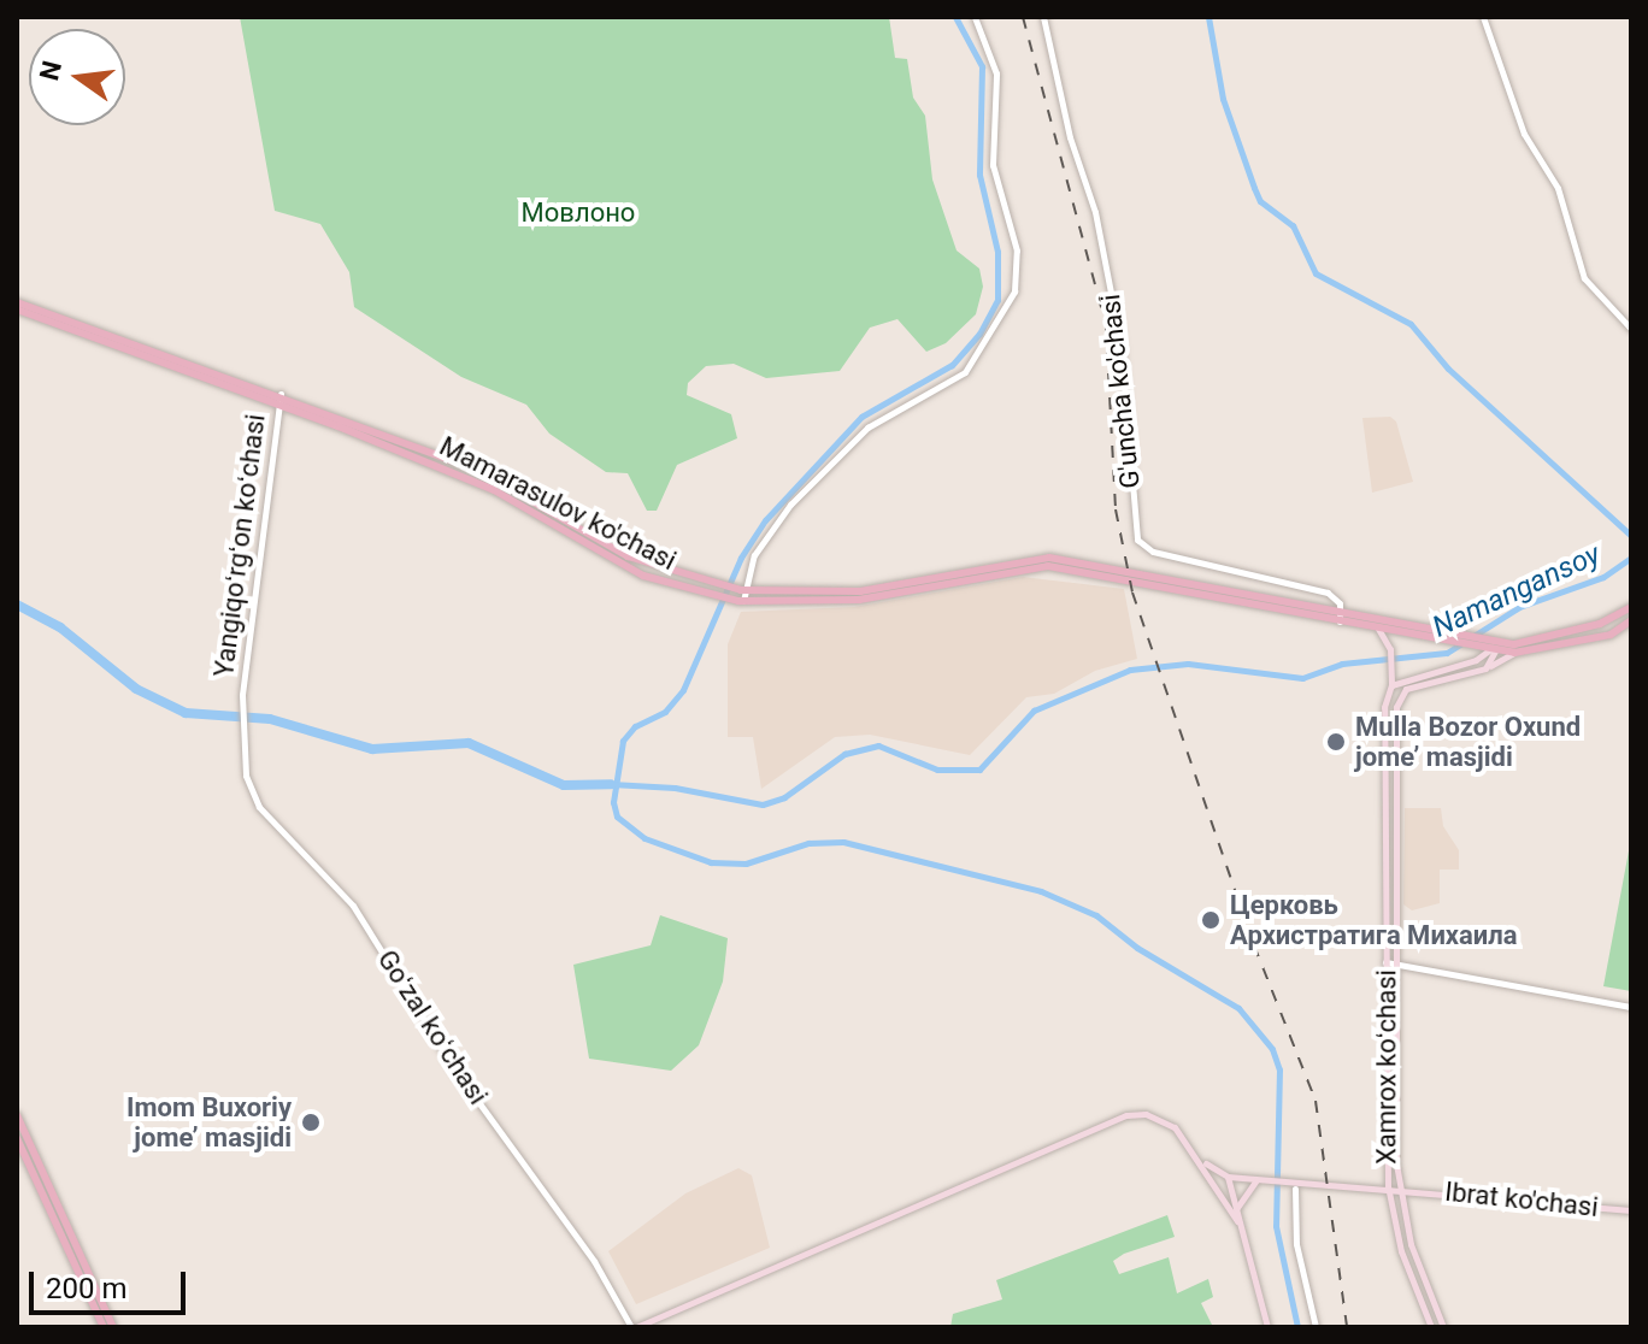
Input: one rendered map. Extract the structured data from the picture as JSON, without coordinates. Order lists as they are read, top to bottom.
{
  "streets": {
    "main road": [
      "Mamarasulov ko'chasi",
      "Yangiqoʻrgʻon koʻchasi",
      "Goʻzal koʻchasi",
      "Xamrox koʻchasi",
      "Ibrat ko'chasi"
    ],
    "street": ["G'uncha ko'chasi"]
  },
  "crossings": [
    ["G'uncha ko'chasi", "Mamarasulov ko'chasi"],
    ["Mamarasulov ko'chasi", "Yangiqoʻrgʻon koʻchasi"],
    ["Mamarasulov ko'chasi", "Xamrox koʻchasi"],
    ["Yangiqoʻrgʻon koʻchasi", "Goʻzal koʻchasi"],
    ["Xamrox koʻchasi", "Ibrat ko'chasi"]
  ],
  "water": ["Namangansoy"],
  "parks": ["Мовлоно"],
  "places": ["Mulla Bozor Oxund jome’ masjidi", "Церковь Архистратига Михаила", "Imom Buxoriy jome’ masjidi"],
  "scale_bar": "200 m",
  "north": "left"
}
